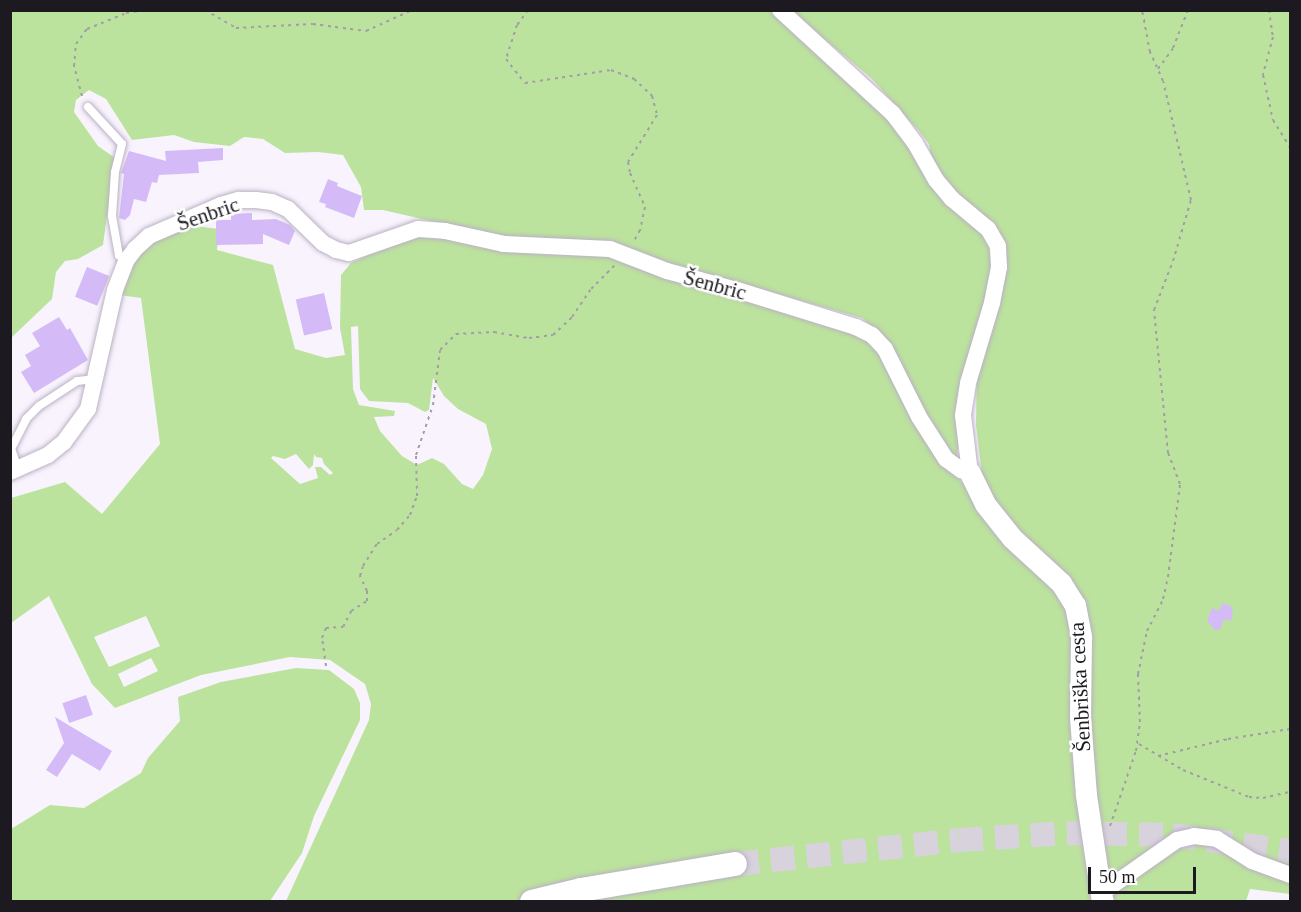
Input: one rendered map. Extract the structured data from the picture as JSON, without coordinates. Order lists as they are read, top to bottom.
{
  "streets": {
    "street": ["Šenbric", "Šenbriška cesta"]
  },
  "crossings": [
    ["Šenbric", "Šenbriška cesta"]
  ],
  "scale_bar": "50 m"
}
